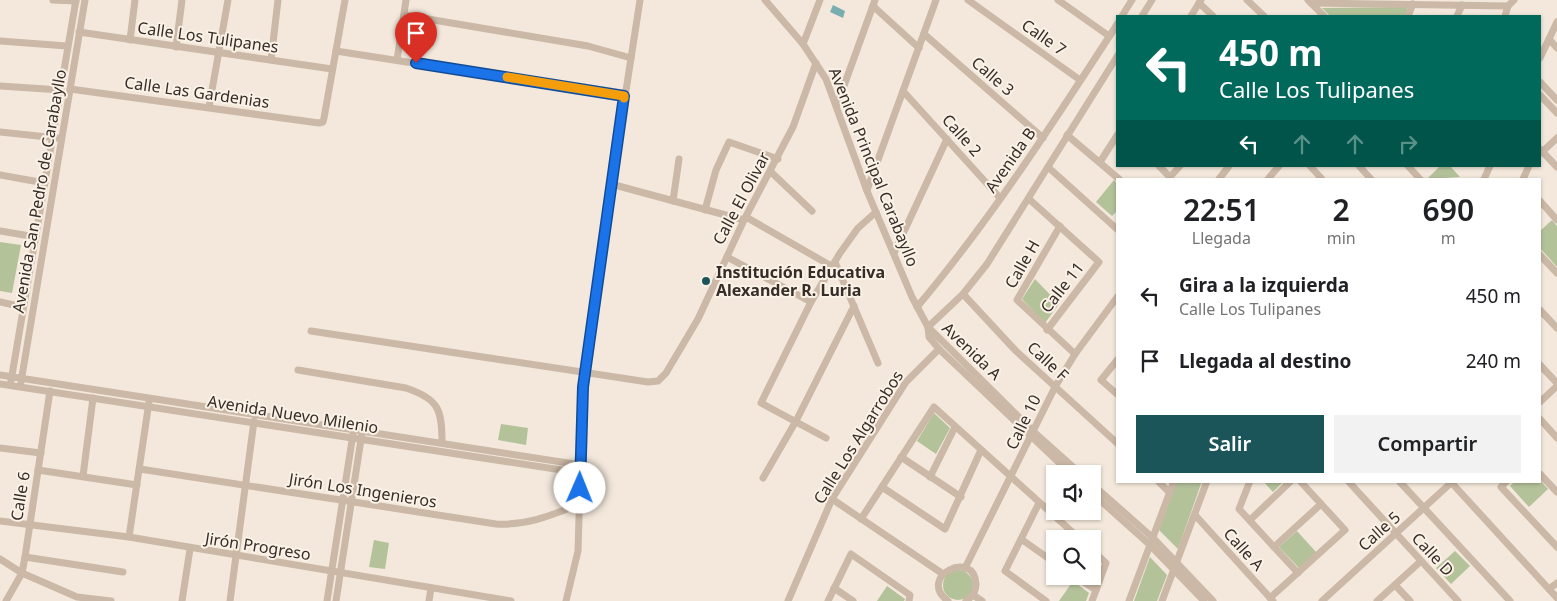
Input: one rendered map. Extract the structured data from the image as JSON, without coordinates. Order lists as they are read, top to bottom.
{
  "streets": {
    "street": [
      "Calle Los Tulipanes",
      "Calle 7",
      "Calle 3",
      "Calle Las Gardenias",
      "Calle 2",
      "Avenida B",
      "Avenida Principal Carabayllo",
      "Avenida San Pedro de Carabayllo",
      "Calle El Olivar",
      "Calle H",
      "Calle 11",
      "Avenida A",
      "Calle F",
      "Avenida Nuevo Milenio",
      "Calle 10",
      "Calle Los Algarrobos",
      "Jirón Los Ingenieros",
      "Calle 6",
      "Calle 5",
      "Jirón Progreso",
      "Calle A",
      "Calle D"
    ]
  },
  "crossings": [
    ["Calle Los Tulipanes", "Calle Las Gardenias"],
    ["Calle Los Tulipanes", "Avenida San Pedro de Carabayllo"],
    ["Calle 7", "Avenida B"],
    ["Calle 3", "Avenida B"],
    ["Calle Las Gardenias", "Avenida San Pedro de Carabayllo"],
    ["Calle 2", "Avenida B"],
    ["Avenida B", "Avenida Principal Carabayllo"],
    ["Avenida B", "Avenida A"],
    ["Avenida B", "Calle F"],
    ["Avenida Principal Carabayllo", "Calle El Olivar"],
    ["Avenida Principal Carabayllo", "Avenida A"],
    ["Avenida San Pedro de Carabayllo", "Avenida Nuevo Milenio"],
    ["Calle H", "Calle 11"],
    ["Calle H", "Calle 10"],
    ["Avenida A", "Calle 10"],
    ["Avenida A", "Calle Los Algarrobos"],
    ["Calle F", "Calle 10"],
    ["Avenida Nuevo Milenio", "Calle 6"],
    ["Calle 6", "Jirón Progreso"],
    ["Calle 5", "Calle D"]
  ],
  "places": ["Institución Educativa Alexander R. Luria"],
  "page": {
    "turn": ["450 m", "Calle Los Tulipanes"],
    "eta": [
      "22:51",
      "Llegada",
      "2",
      "min",
      "690",
      "m"
    ],
    "list": [
      {
        "name": "Gira a la izquierda",
        "note": "Calle Los Tulipanes",
        "value": "450 m"
      },
      {
        "name": "Llegada al destino",
        "value": "240 m"
      }
    ],
    "buttons": ["Salir", "Compartir"]
  }
}
